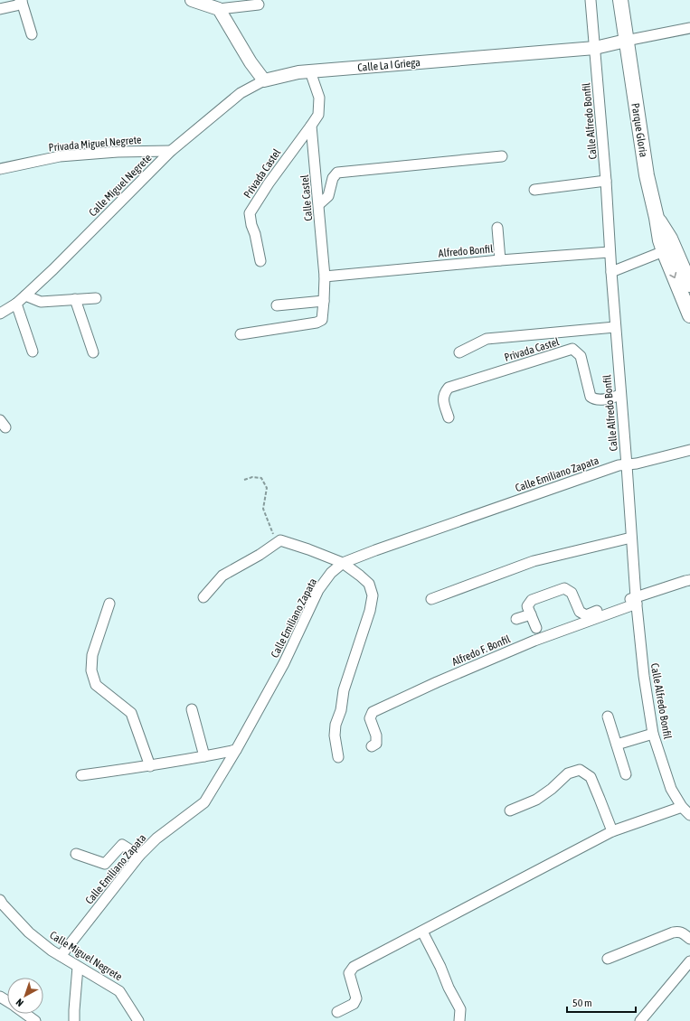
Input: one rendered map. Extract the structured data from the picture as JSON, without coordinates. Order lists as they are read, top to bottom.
{
  "streets": {
    "main road": ["Parque Gloria"],
    "street": [
      "Calle La I Griega",
      "Calle Alfredo Bonfil",
      "Privada Miguel Negrete",
      "Privada Castel",
      "Calle Miguel Negrete",
      "Calle Castel",
      "Alfredo Bonfil",
      "Calle Emiliano Zapata",
      "Alfredo F. Bonfil"
    ]
  },
  "crossings": [
    ["Calle La I Griega", "Calle Alfredo Bonfil"],
    ["Calle La I Griega", "Parque Gloria"],
    ["Calle La I Griega", "Calle Miguel Negrete"],
    ["Calle Alfredo Bonfil", "Privada Castel"],
    ["Calle Alfredo Bonfil", "Alfredo Bonfil"],
    ["Calle Alfredo Bonfil", "Calle Emiliano Zapata"],
    ["Calle Alfredo Bonfil", "Alfredo F. Bonfil"],
    ["Privada Miguel Negrete", "Calle Miguel Negrete"],
    ["Privada Castel", "Calle Castel"],
    ["Calle Miguel Negrete", "Calle Emiliano Zapata"],
    ["Calle Castel", "Alfredo Bonfil"]
  ],
  "scale_bar": "50 m",
  "north": "bottom left"
}
